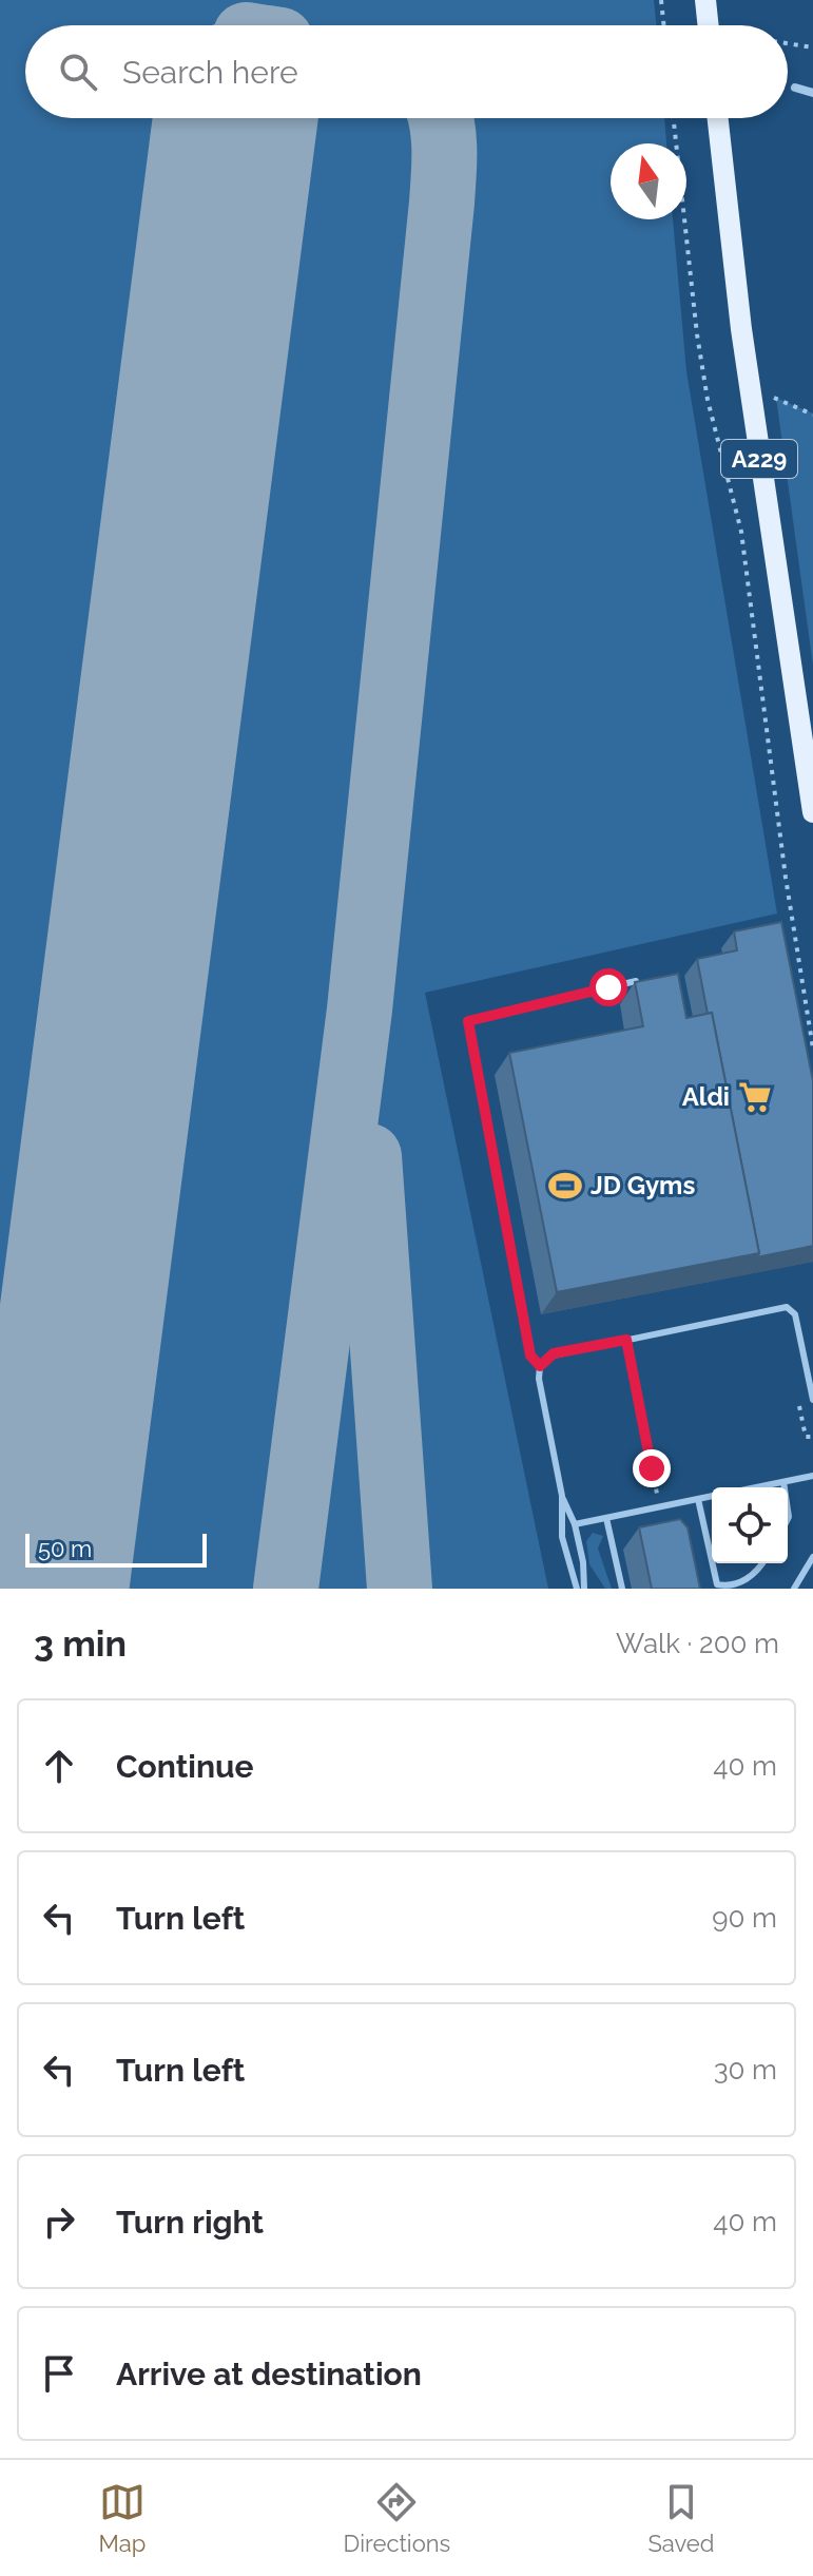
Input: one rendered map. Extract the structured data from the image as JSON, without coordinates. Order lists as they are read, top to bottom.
{
  "streets": {
    "main road": ["A229"]
  },
  "places": {
    "supermarket": ["Aldi"],
    "sports": ["JD Gyms"]
  },
  "scale_bar": "50 m",
  "north": "top",
  "page": {
    "search": "Search here",
    "scale": "50 m",
    "heading": ["3 min", "Walk · 200 m"],
    "list": [
      ["Continue", "40 m"],
      ["Turn left", "90 m"],
      ["Turn left", "30 m"],
      ["Turn right", "40 m"],
      "Arrive at destination"
    ],
    "nav": ["Map", "Directions", "Saved"]
  }
}
